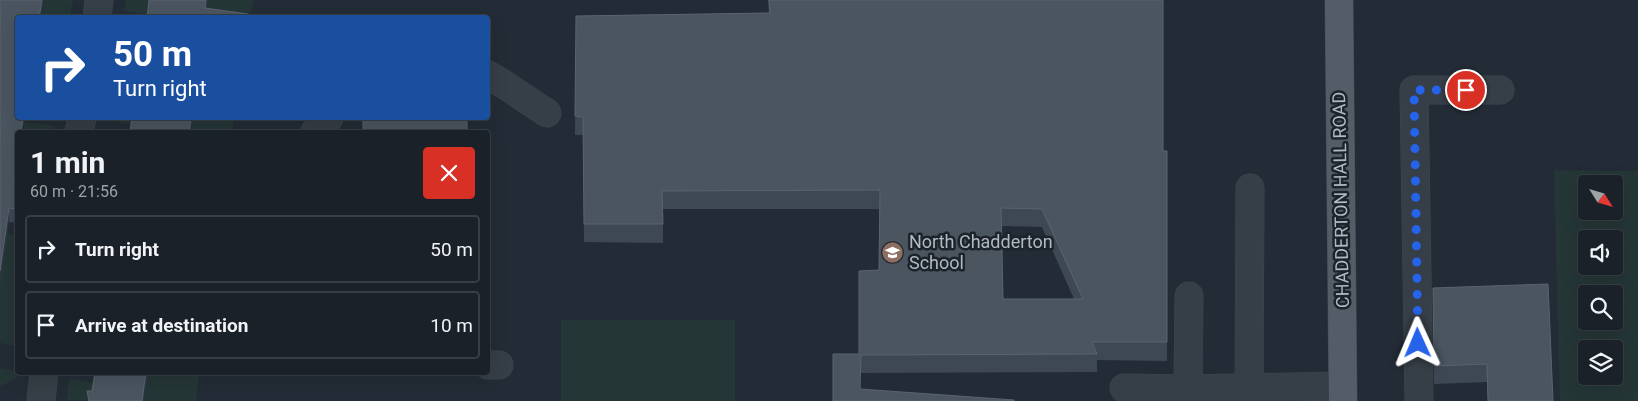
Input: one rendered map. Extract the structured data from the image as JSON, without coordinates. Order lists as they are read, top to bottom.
{
  "streets": {
    "main road": ["CHADDERTON HALL ROAD"]
  },
  "places": {
    "school or university": ["North Chadderton School"]
  },
  "north": "bottom right",
  "page": {
    "turn": ["50 m", "Turn right"],
    "heading": ["1 min", "60 m · 21:56"],
    "list": [
      {
        "name": "Turn right",
        "value": "50 m"
      },
      {
        "name": "Arrive at destination",
        "value": "10 m"
      }
    ]
  }
}
